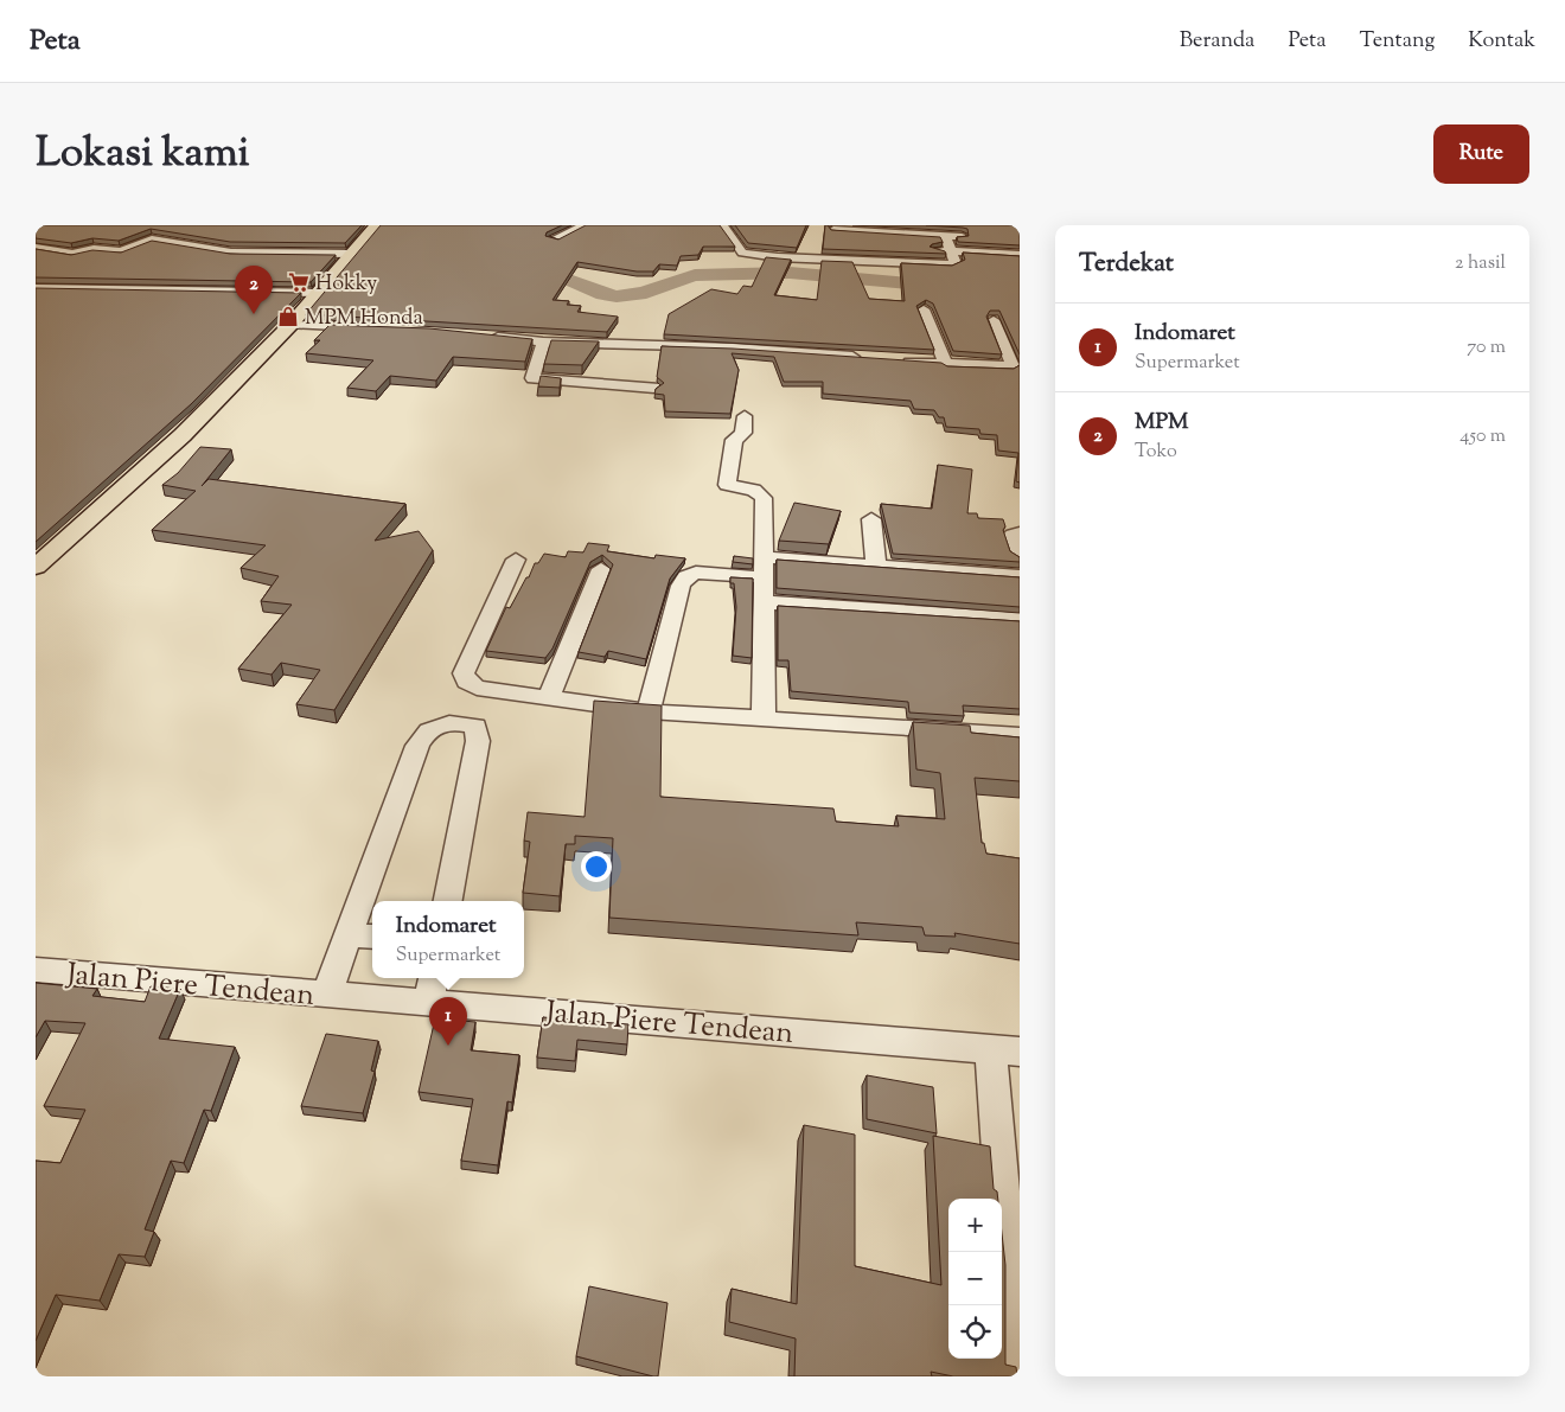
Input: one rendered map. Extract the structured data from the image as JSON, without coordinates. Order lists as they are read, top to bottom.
{
  "streets": {
    "street": ["Jalan Piere Tendean"]
  },
  "places": {
    "supermarket": ["Hokky"],
    "shop": ["MPM Honda"]
  },
  "page": {
    "header": "Peta",
    "nav": [
      "Beranda",
      "Peta",
      "Tentang",
      "Kontak"
    ],
    "title": "Lokasi kami",
    "buttons": "Rute",
    "heading": ["Terdekat", "2 hasil"],
    "pins": ["2", "1"],
    "list": [
      {
        "mark": "1",
        "name": "Indomaret",
        "note": "Supermarket",
        "value": "70 m"
      },
      {
        "mark": "2",
        "name": "MPM",
        "note": "Toko",
        "value": "450 m"
      }
    ],
    "popup": ["Indomaret", "Supermarket"],
    "map_buttons": ["+", "−"]
  }
}
